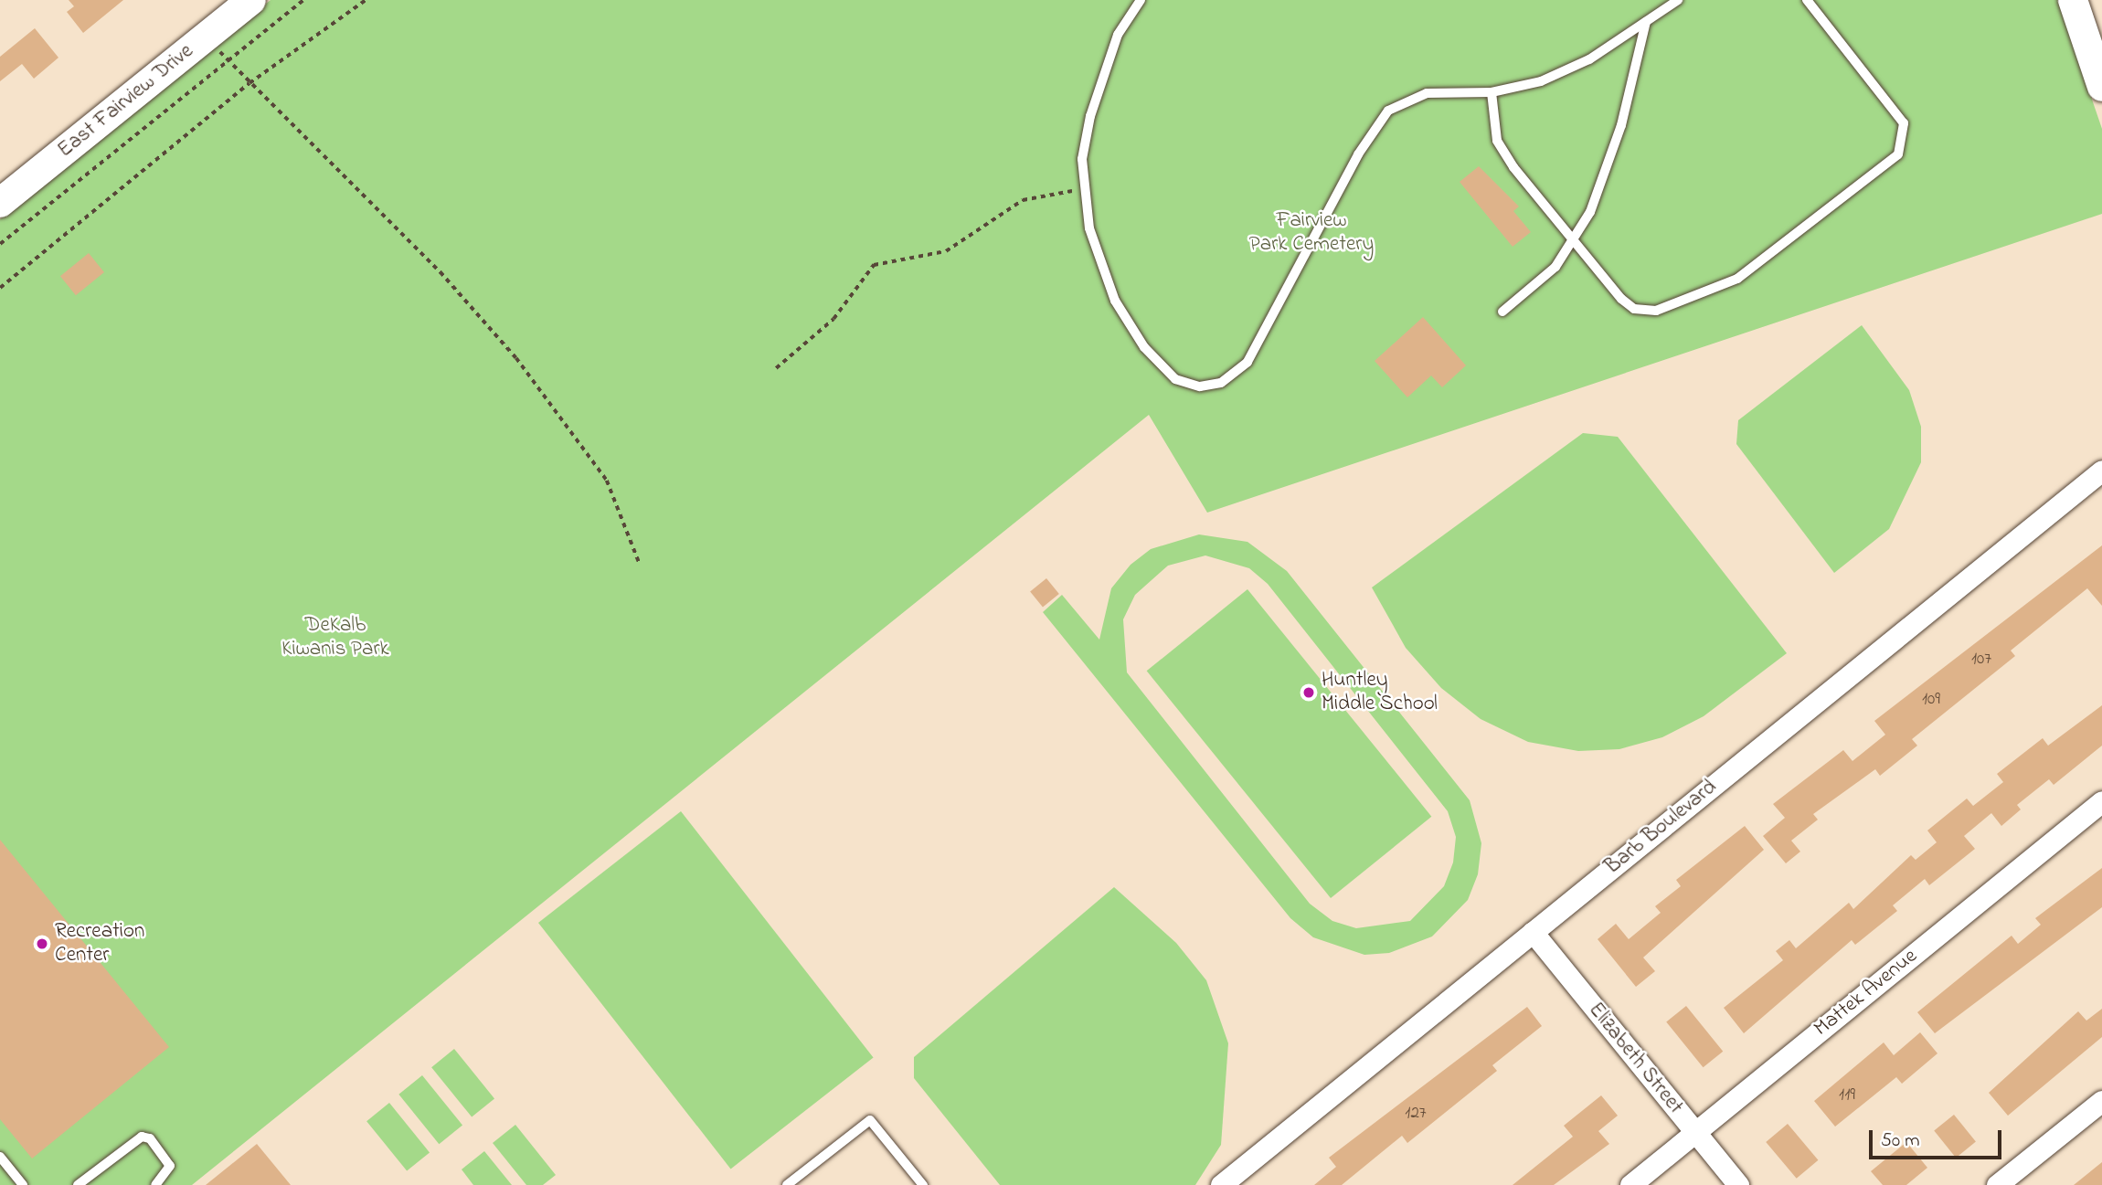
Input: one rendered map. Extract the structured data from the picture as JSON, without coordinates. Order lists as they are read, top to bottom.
{
  "streets": {
    "street": [
      "East Fairview Drive",
      "Barb Boulevard",
      "Mattek Avenue",
      "Elizabeth Street"
    ]
  },
  "crossings": [
    ["Barb Boulevard", "Elizabeth Street"],
    ["Mattek Avenue", "Elizabeth Street"]
  ],
  "parks": ["Fairview Park Cemetery", "DeKalb Kiwanis Park"],
  "places": ["Huntley Middle School", "Recreation Center"],
  "house_numbers": [
    "107",
    "109",
    "119",
    "127"
  ],
  "scale_bar": "50 m"
}
